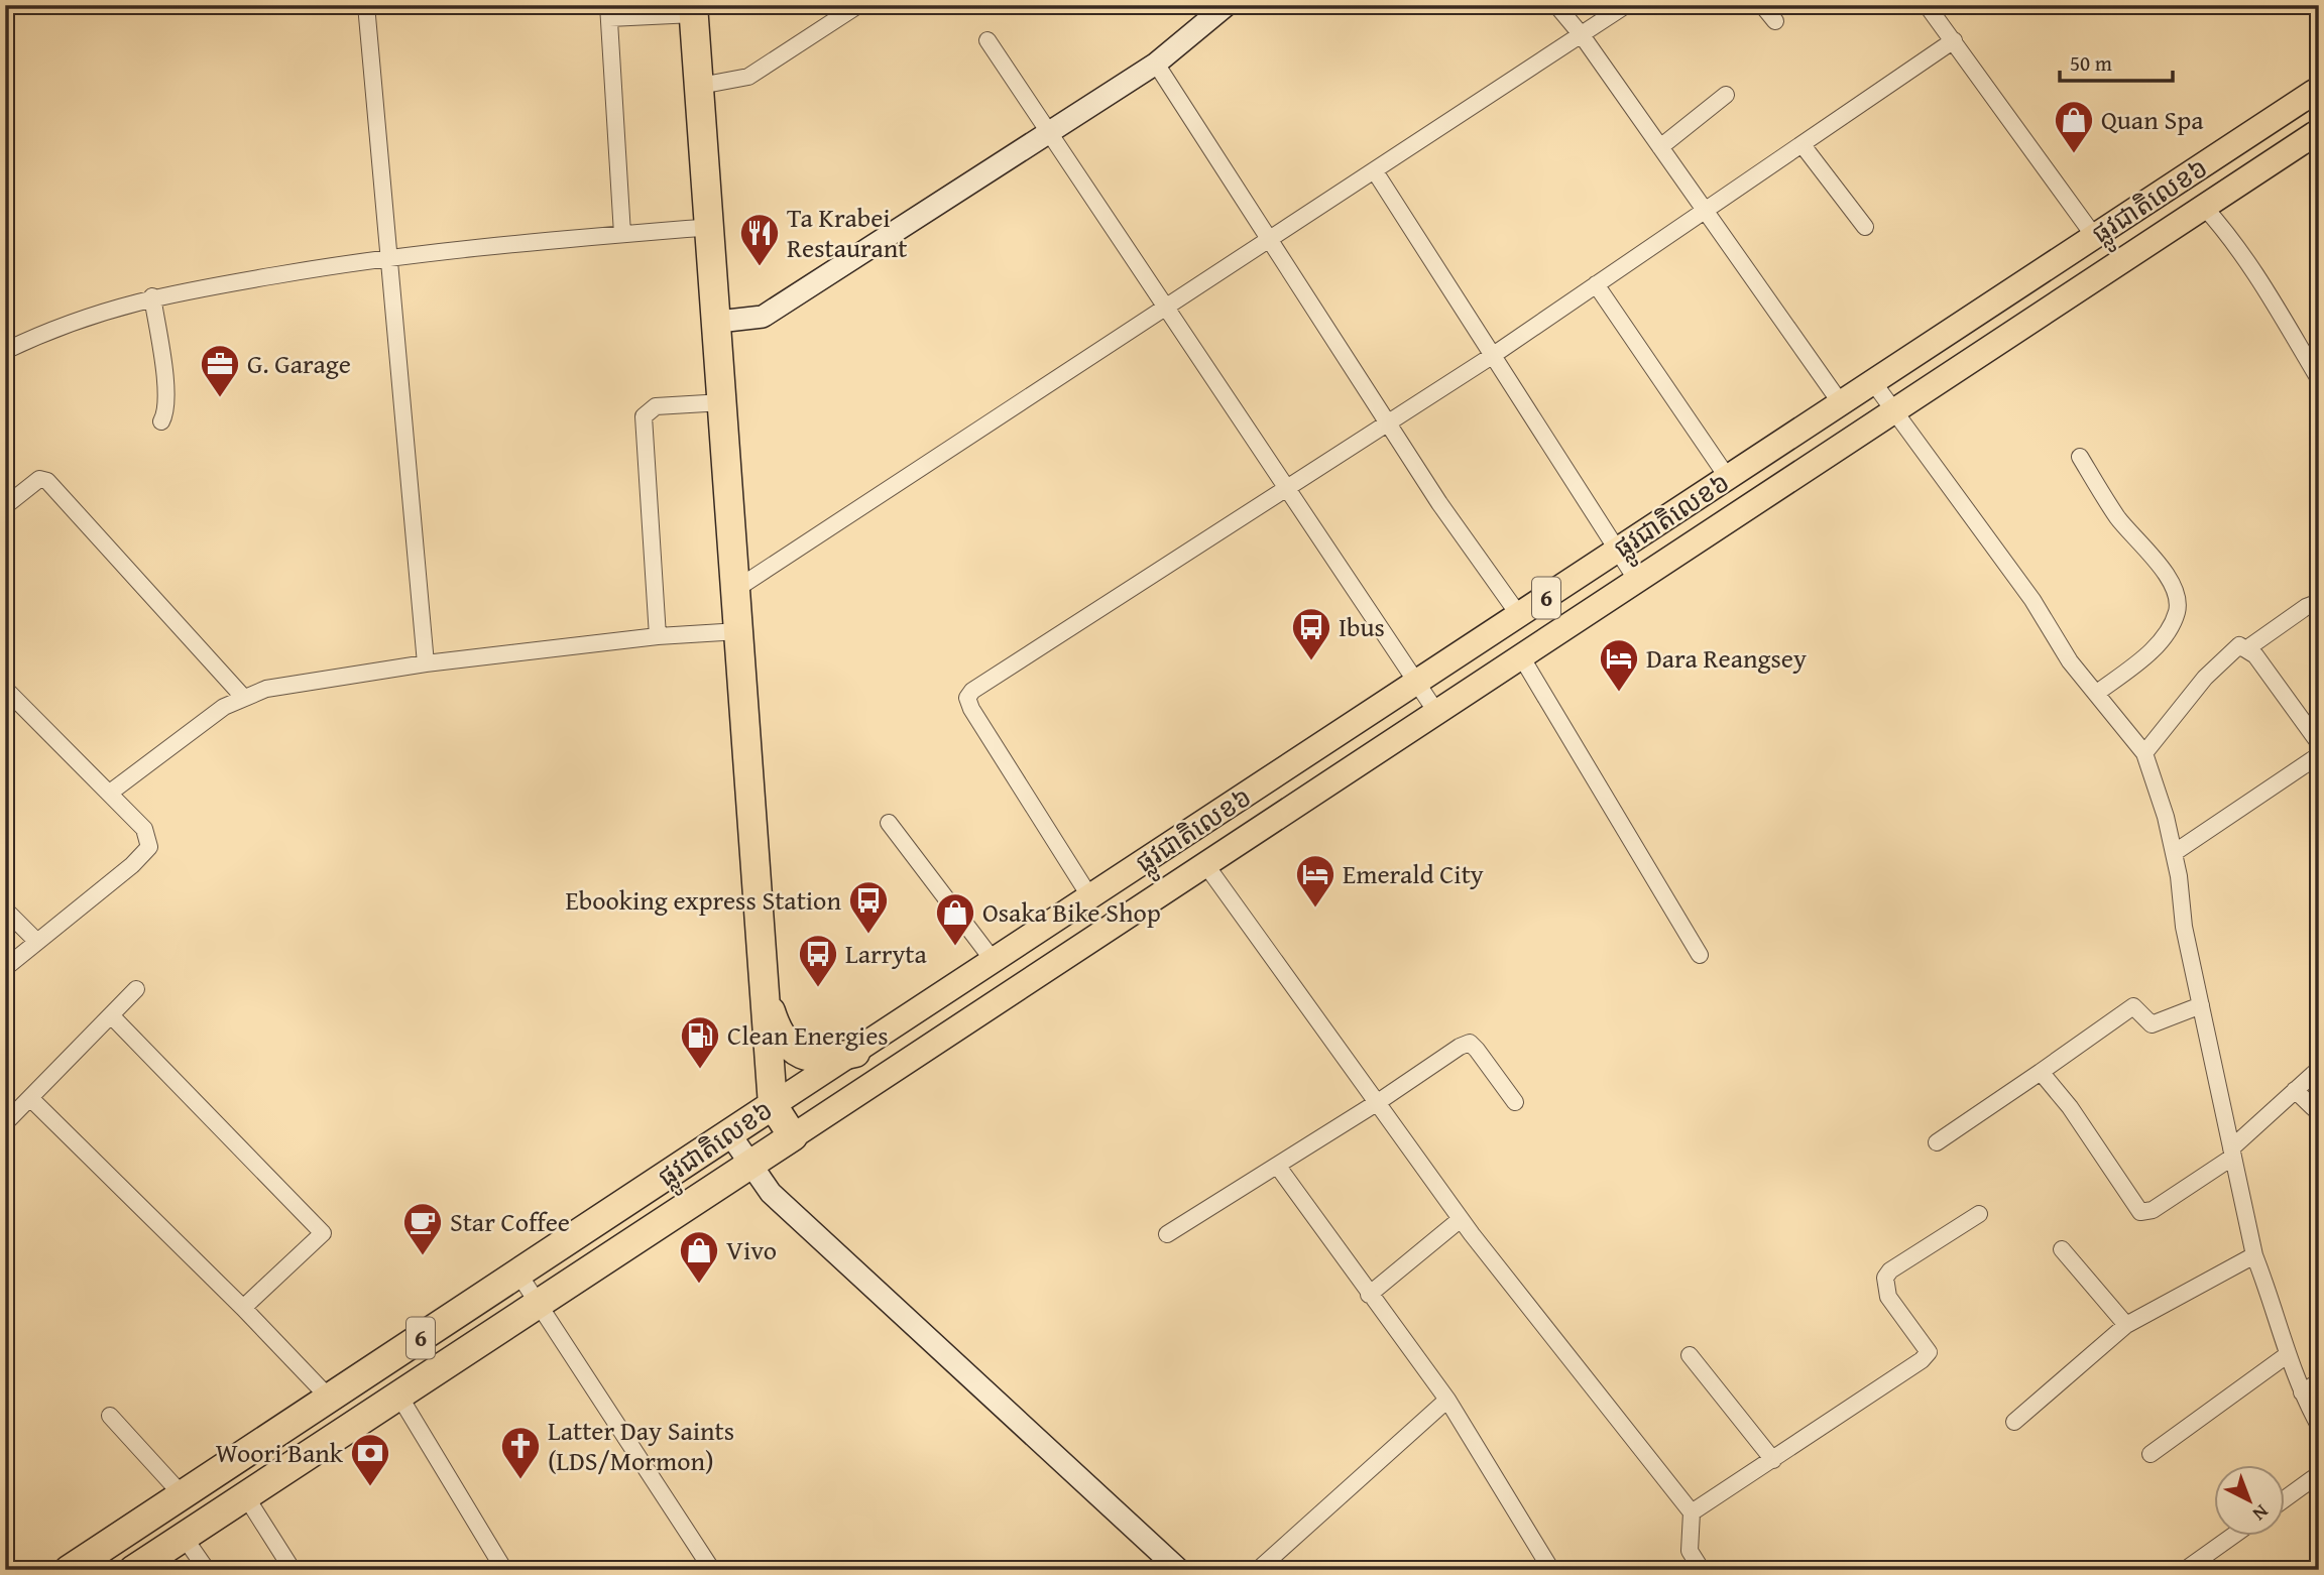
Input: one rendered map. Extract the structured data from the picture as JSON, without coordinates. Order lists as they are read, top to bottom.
{
  "streets": {
    "highway": ["ផ្លូវជាតិលេខ៦", "6"]
  },
  "places": {
    "shop": ["Quan Spa", "Osaka Bike Shop", "Vivo"],
    "restaurant": ["Ta Krabei Restaurant"],
    "office": ["G. Garage"],
    "bus stop": ["Ibus", "Ebooking express Station", "Larryta"],
    "hotel": ["Dara Reangsey", "Emerald City"],
    "fuel station": ["Clean Energies"],
    "cafe": ["Star Coffee"],
    "church": ["Latter Day Saints (LDS/Mormon)"],
    "bank": ["Woori Bank"]
  },
  "scale_bar": "50 m",
  "north": "bottom right"
}
